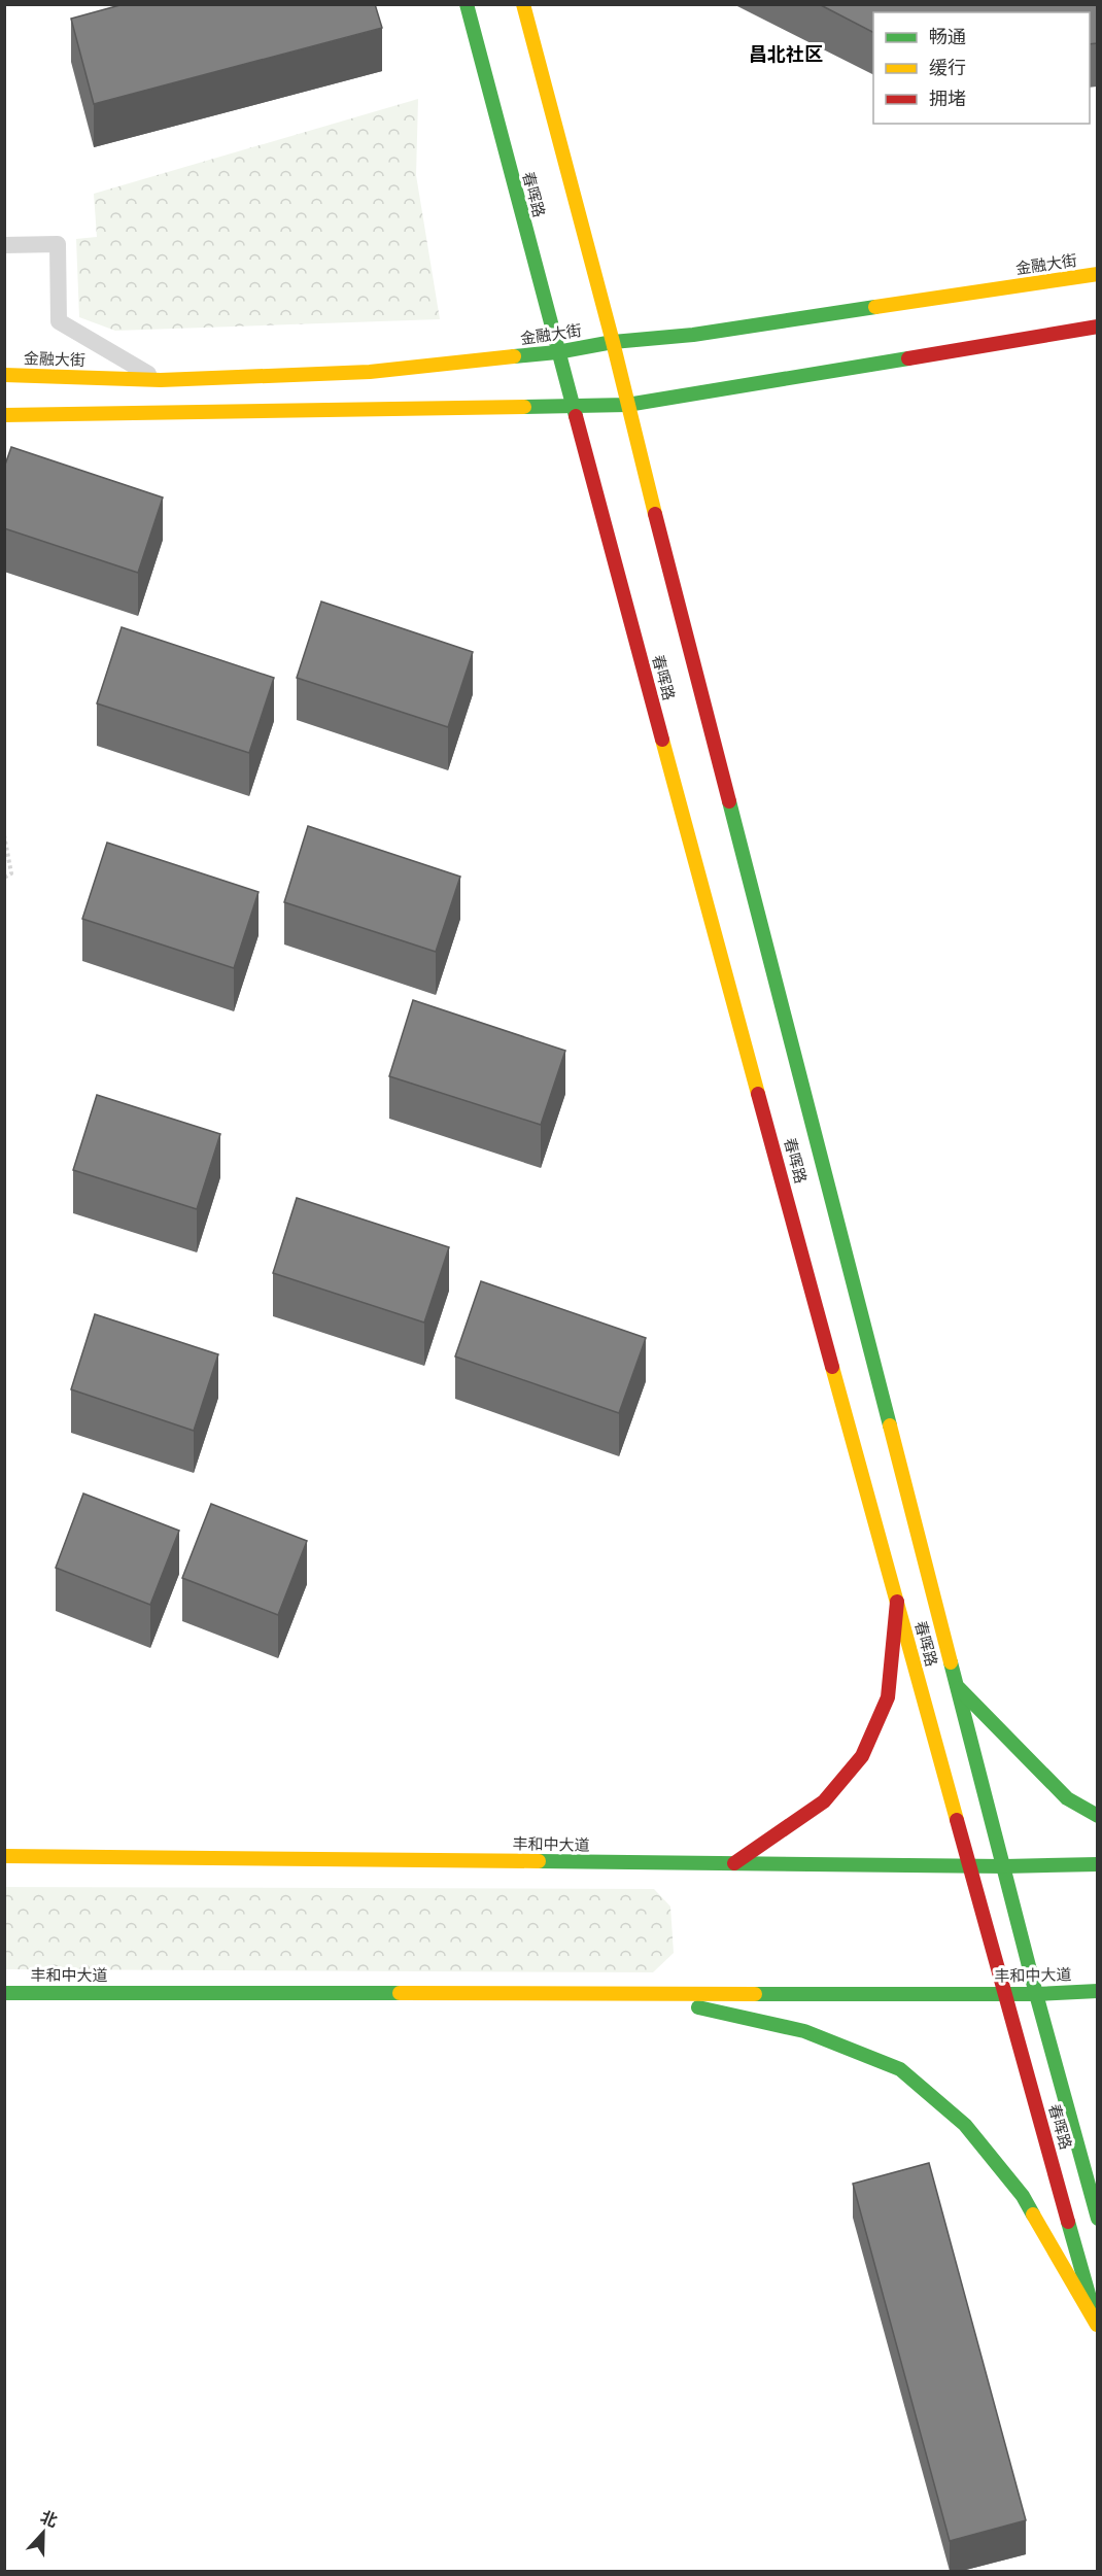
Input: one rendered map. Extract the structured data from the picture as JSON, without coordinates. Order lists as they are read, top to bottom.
{
  "streets": {
    "street": ["春晖路", "金融大街", "丰和中大道"]
  },
  "crossings": [
    ["春晖路", "金融大街"],
    ["春晖路", "丰和中大道"]
  ],
  "districts": ["昌北社区"],
  "legend": ["畅通", "缓行", "拥堵"],
  "north": "top"
}
